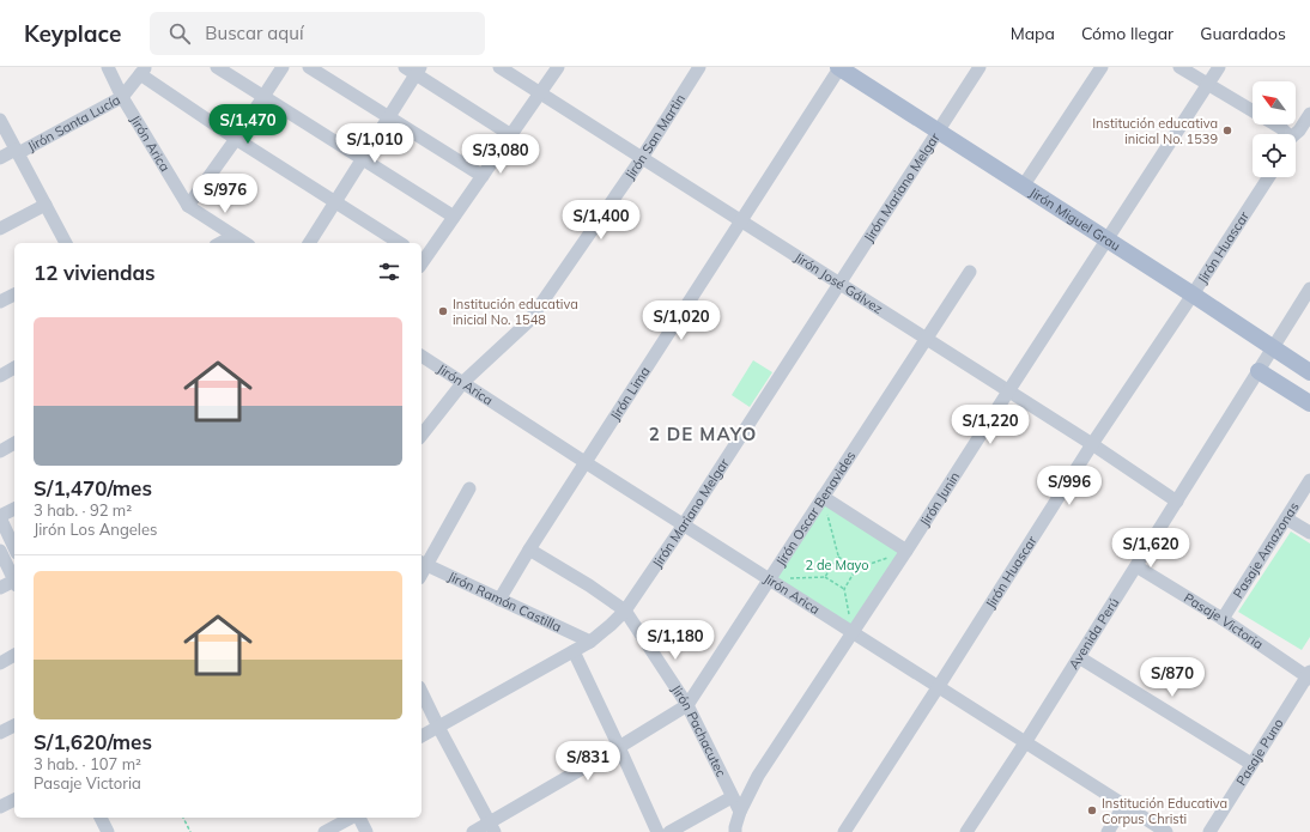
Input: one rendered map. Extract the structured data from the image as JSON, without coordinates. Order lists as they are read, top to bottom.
{
  "streets": {
    "main road": ["Jirón Miguel Grau"],
    "street": [
      "Jirón Santa Lucía",
      "Jirón San Martin",
      "Jirón Arica",
      "Jirón Mariano Melgar",
      "Jirón Huascar",
      "Jirón José Gálvez",
      "Jirón Lima",
      "Jirón Junin",
      "Jirón Oscar Benavides",
      "Pasaje Amazonas",
      "Jirón Ramón Castilla",
      "Pasaje Victoria",
      "Avenida Perú",
      "Jirón Pachacutec",
      "Pasaje Puno"
    ]
  },
  "crossings": [
    ["Jirón Santa Lucía", "Jirón Arica"],
    ["Jirón San Martin", "Jirón Arica"],
    ["Jirón San Martin", "Jirón José Gálvez"],
    ["Jirón Arica", "Jirón Mariano Melgar"],
    ["Jirón Arica", "Jirón Huascar"],
    ["Jirón Arica", "Jirón Lima"],
    ["Jirón Arica", "Jirón Junin"],
    ["Jirón Arica", "Jirón Oscar Benavides"],
    ["Jirón Arica", "Avenida Perú"],
    ["Jirón Mariano Melgar", "Jirón Miguel Grau"],
    ["Jirón Mariano Melgar", "Jirón José Gálvez"],
    ["Jirón Mariano Melgar", "Jirón Ramón Castilla"],
    ["Jirón Mariano Melgar", "Jirón Pachacutec"],
    ["Jirón Miguel Grau", "Jirón Huascar"],
    ["Jirón Miguel Grau", "Jirón Lima"],
    ["Jirón Miguel Grau", "Jirón Junin"],
    ["Jirón Miguel Grau", "Avenida Perú"],
    ["Jirón Huascar", "Jirón José Gálvez"],
    ["Jirón José Gálvez", "Jirón Lima"],
    ["Jirón José Gálvez", "Jirón Junin"],
    ["Jirón José Gálvez", "Jirón Oscar Benavides"],
    ["Jirón José Gálvez", "Avenida Perú"],
    ["Jirón Lima", "Jirón Ramón Castilla"],
    ["Jirón Lima", "Jirón Pachacutec"],
    ["Jirón Junin", "Jirón Pachacutec"],
    ["Jirón Oscar Benavides", "Jirón Pachacutec"],
    ["Pasaje Amazonas", "Pasaje Victoria"],
    ["Pasaje Victoria", "Avenida Perú"],
    ["Pasaje Victoria", "Pasaje Puno"]
  ],
  "districts": ["2 DE MAYO"],
  "parks": ["2 de Mayo"],
  "places": ["Institución educativa inicial No. 1539", "Institución educativa inicial No. 1548", "Institución Educativa Corpus Christi"],
  "north": "top left",
  "page": {
    "header": "Keyplace",
    "search": "Buscar aquí",
    "nav": ["Mapa", "Cómo llegar", "Guardados"],
    "price": [
      "S/1,470",
      "S/1,010",
      "S/3,080",
      "S/976",
      "S/1,400",
      "S/1,020",
      "S/1,220",
      "S/996",
      "S/1,620",
      "S/1,180",
      "S/870",
      "S/831"
    ],
    "heading": "12 viviendas",
    "list": [
      {
        "name": "S/1,470/mes",
        "note": "3 hab. · 92 m² · Jirón Los Angeles"
      },
      {
        "name": "S/1,620/mes",
        "note": "3 hab. · 107 m² · Pasaje Victoria"
      }
    ]
  }
}
